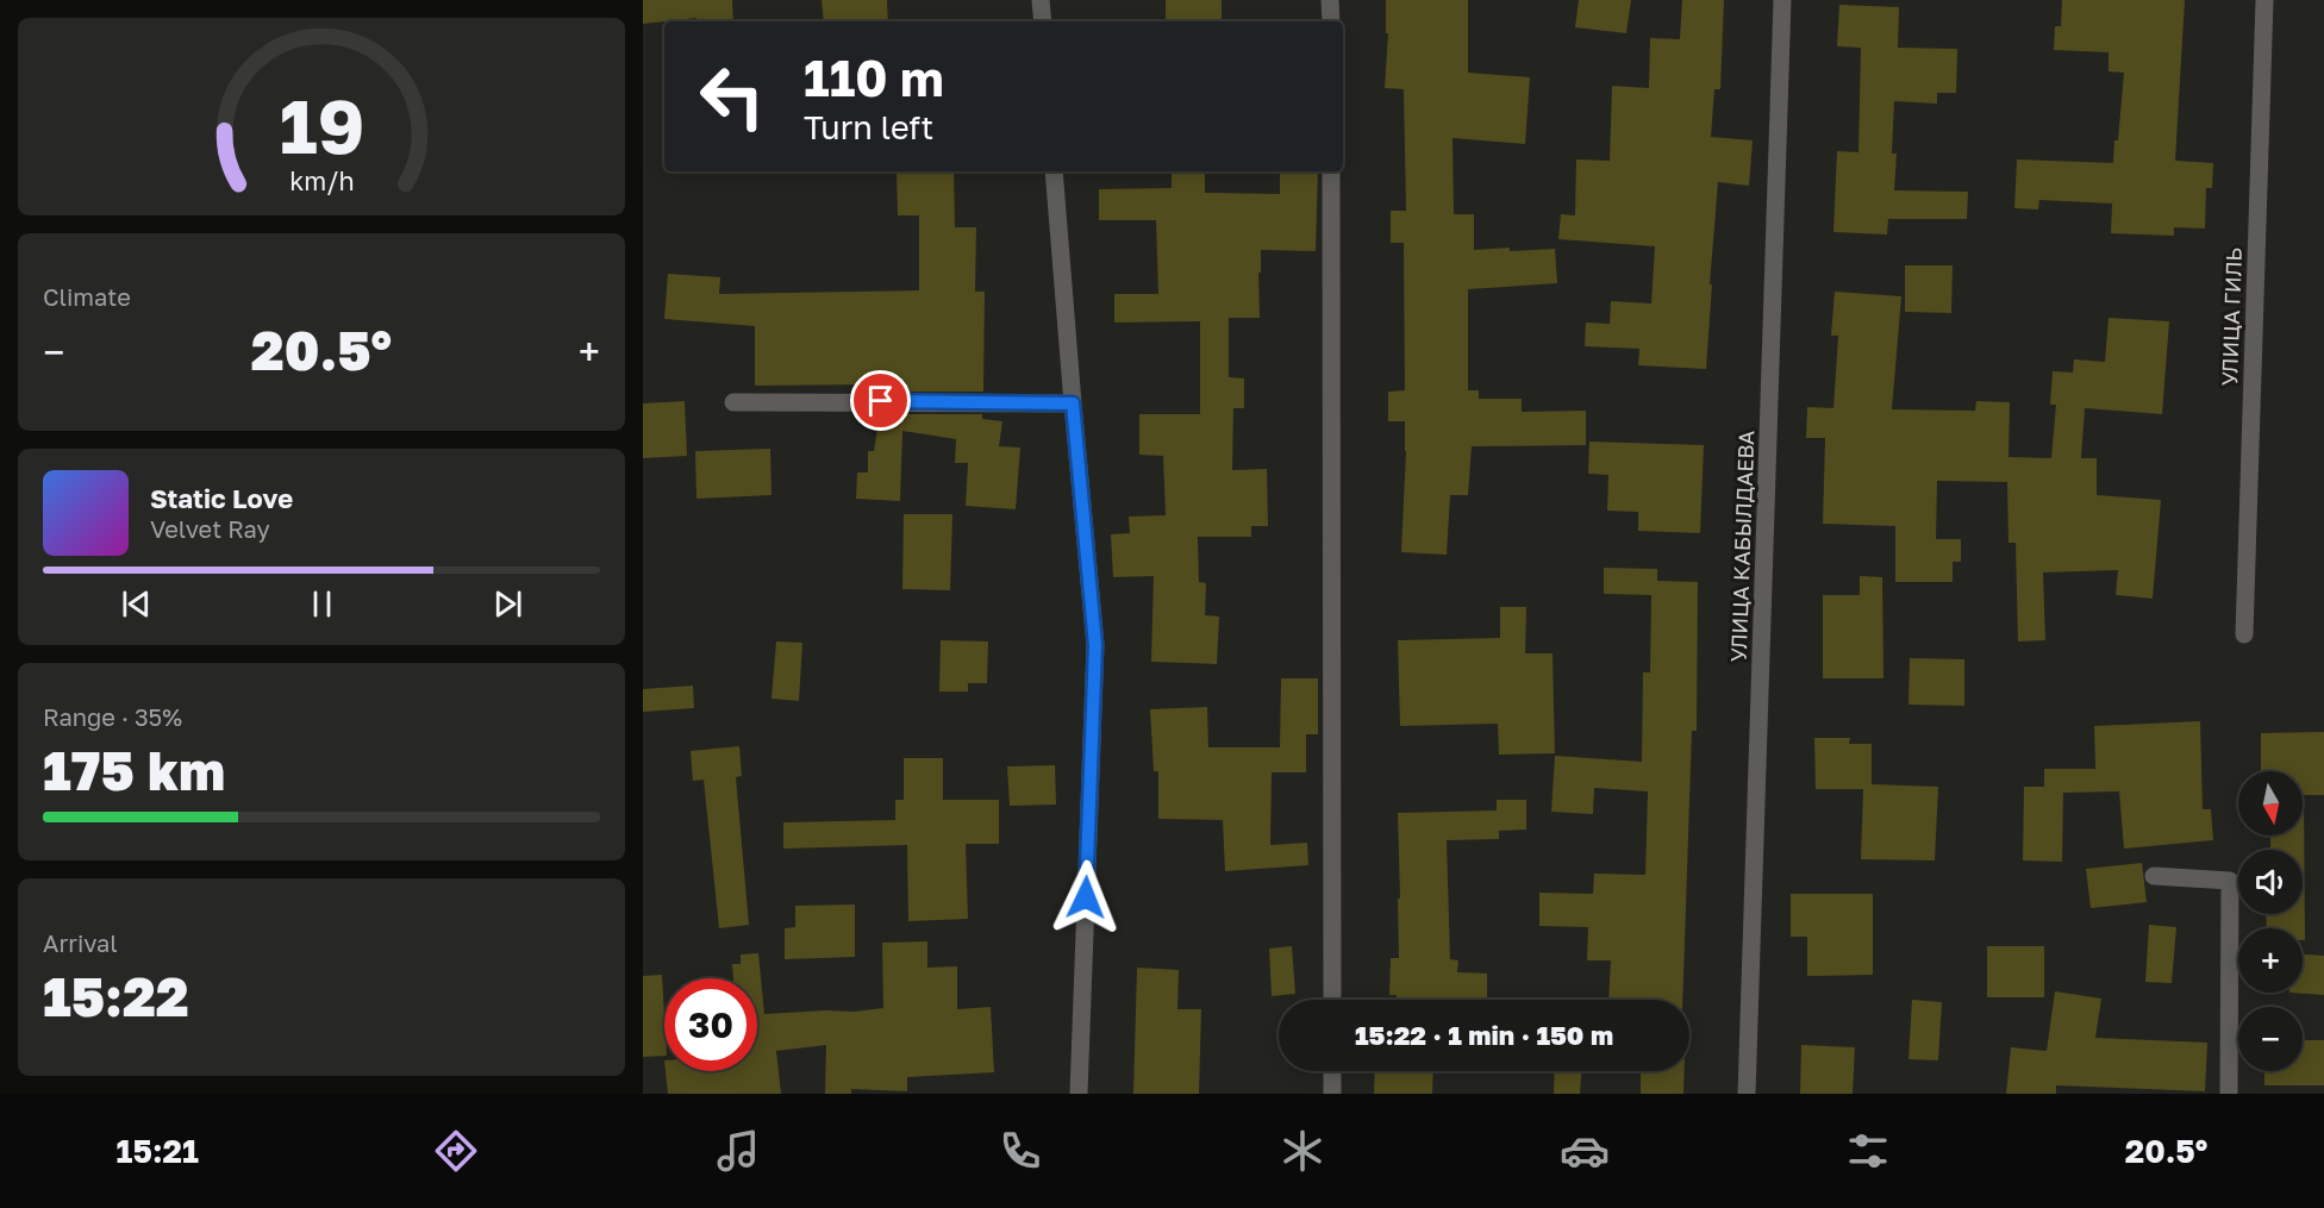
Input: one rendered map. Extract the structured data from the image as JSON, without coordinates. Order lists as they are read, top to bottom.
{
  "streets": {
    "street": ["УЛИЦА ГИЛЬ", "УЛИЦА КАБЫЛДАЕВА"]
  },
  "north": "bottom",
  "page": {
    "turn": ["110 m", "Turn left"],
    "tile": [
      "Climate",
      ["Range · 35%", "175 km"],
      ["Arrival", "15:22"]
    ],
    "heat": ["−", "20.5°", "+"],
    "song": ["Static Love", "Velvet Ray"],
    "map_buttons": ["+", "−"],
    "limit": "30",
    "trip": "15:22 · 1 min · 150 m",
    "tabs": ["15:21", "20.5°"],
    "gauge": ["19", "km/h"]
  }
}
